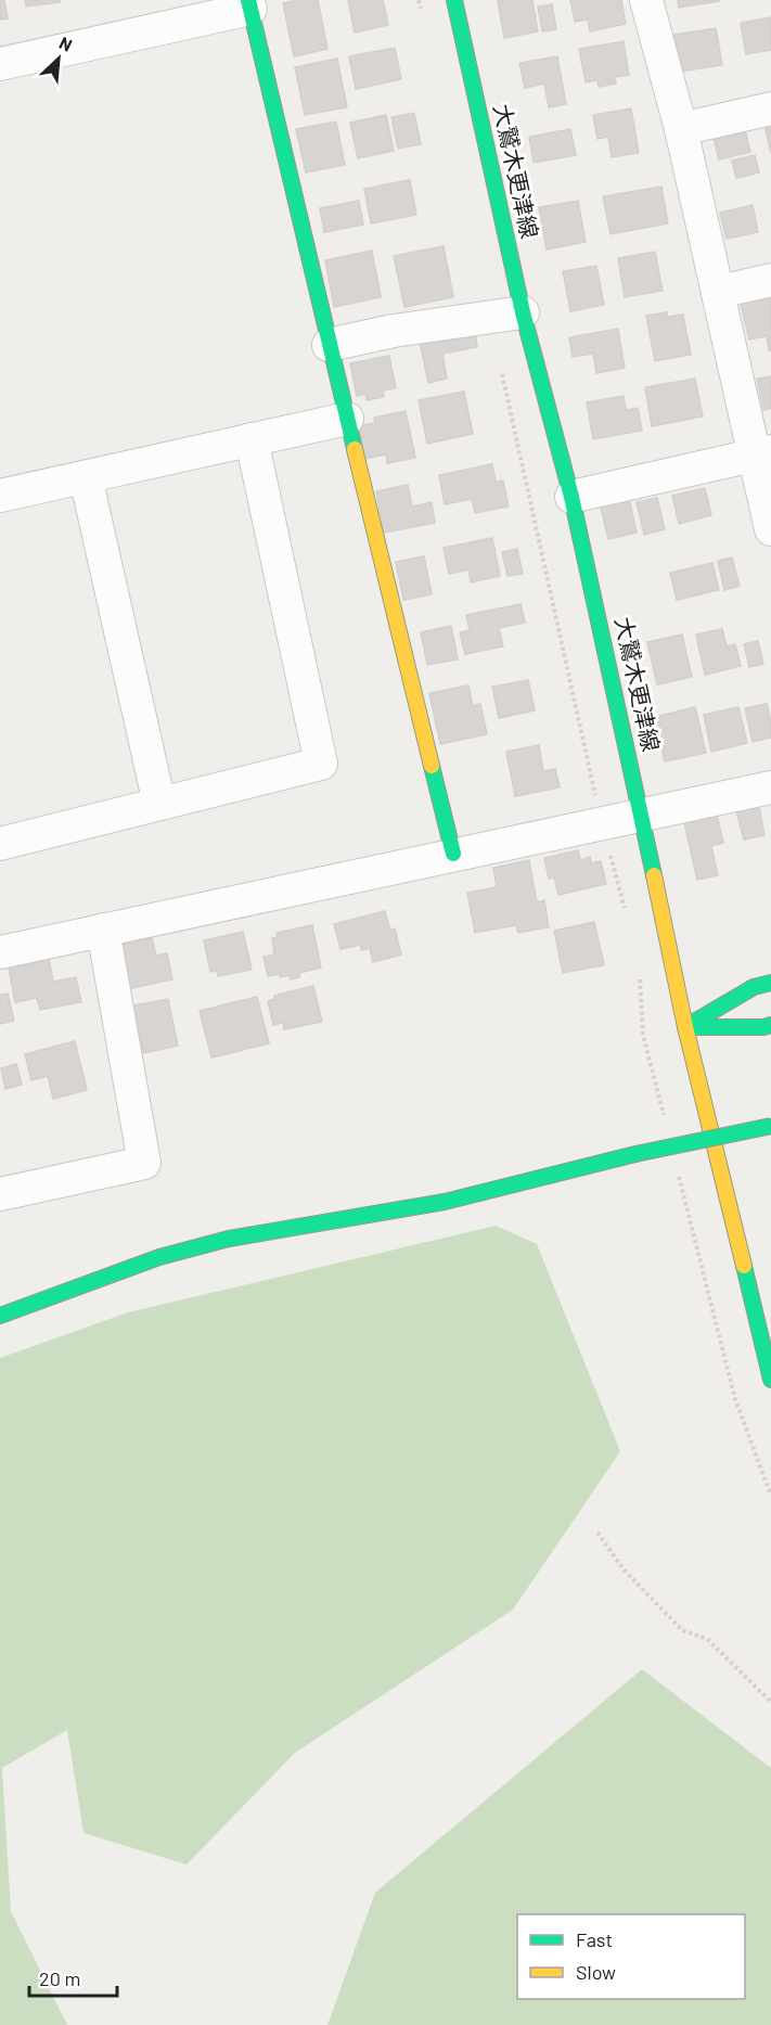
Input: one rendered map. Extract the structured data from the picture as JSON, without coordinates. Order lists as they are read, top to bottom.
{
  "streets": {
    "street": ["大鷲木更津線"]
  },
  "legend": ["Fast", "Slow"],
  "scale_bar": "20 m",
  "north": "top right"
}
